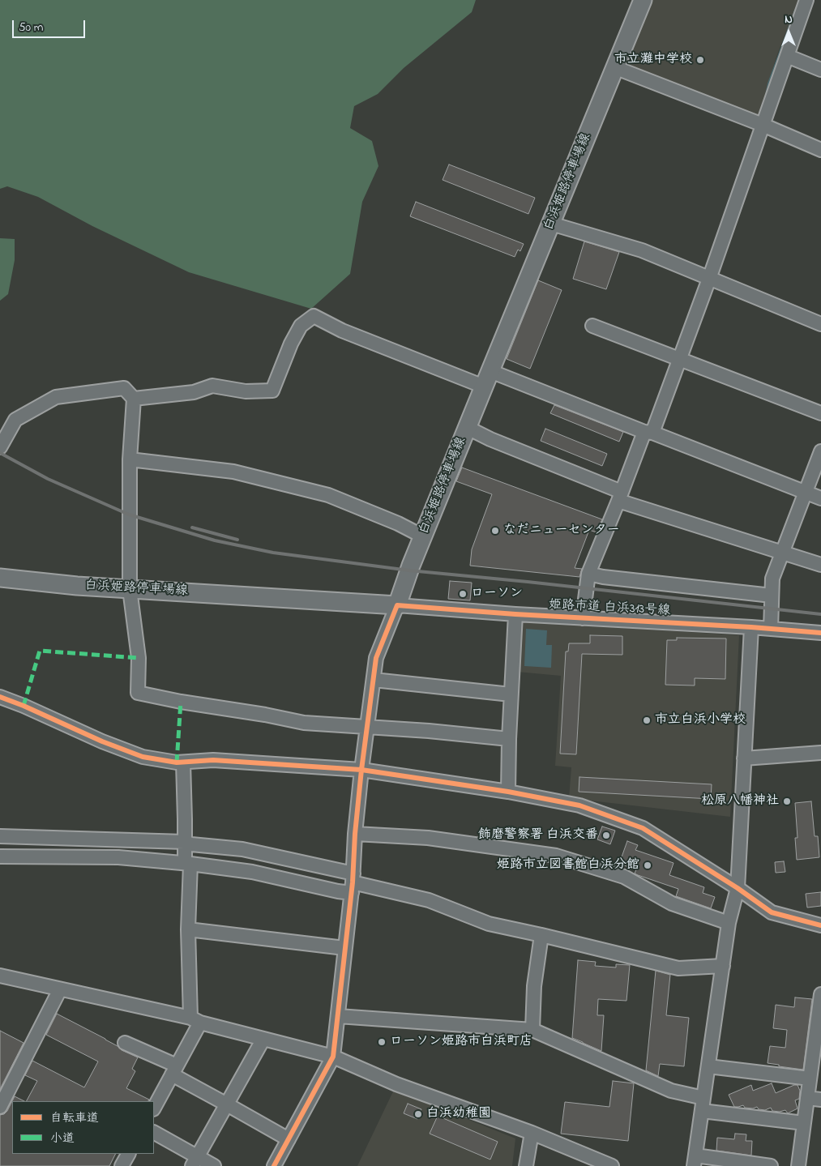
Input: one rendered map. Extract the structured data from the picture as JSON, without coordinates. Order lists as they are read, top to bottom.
{
  "streets": {
    "main road": ["白浜姫路停車場線"],
    "street": ["姫路市道 白浜313号線"]
  },
  "crossings": [
    ["白浜姫路停車場線", "姫路市道 白浜313号線"]
  ],
  "places": [
    "市立灘中学校",
    "なだニューセンター",
    "ローソン",
    "市立白浜小学校",
    "松原八幡神社",
    "飾磨警察署 白浜交番",
    "姫路市立図書館白浜分館",
    "ローソン姫路市白浜町店",
    "白浜幼稚園"
  ],
  "legend": ["自転車道", "小道"],
  "scale_bar": "50 m",
  "north": "top"
}
